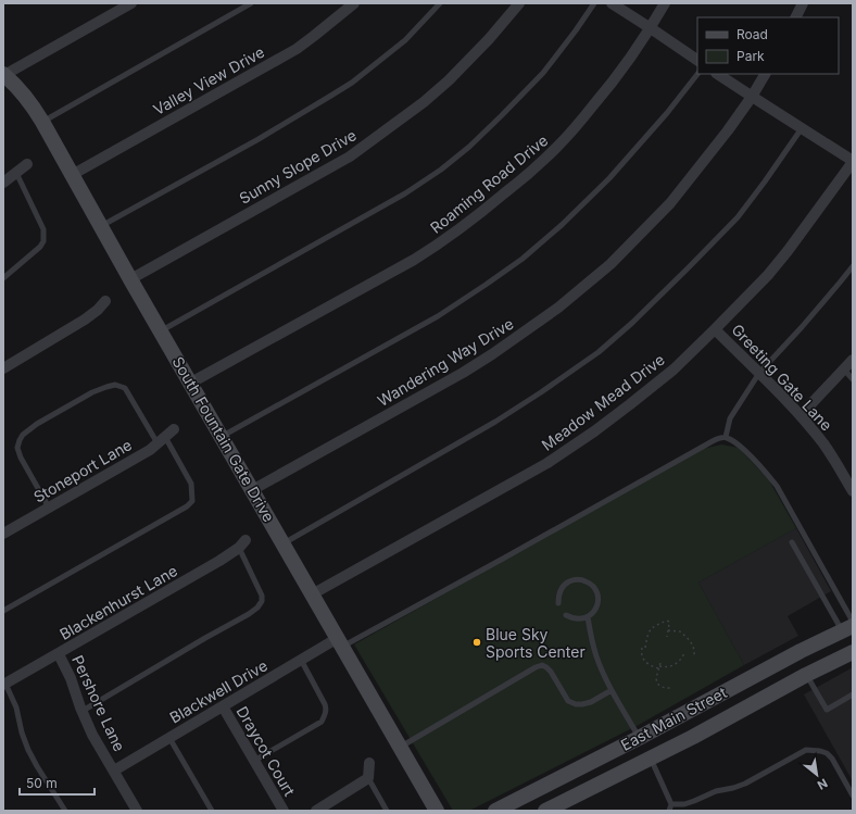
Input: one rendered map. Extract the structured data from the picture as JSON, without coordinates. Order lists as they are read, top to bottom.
{
  "streets": {
    "street": [
      "Valley View Drive",
      "Sunny Slope Drive",
      "Roaming Road Drive",
      "Wandering Way Drive",
      "Greeting Gate Lane",
      "Meadow Mead Drive",
      "South Fountain Gate Drive",
      "Stoneport Lane",
      "Blackenhurst Lane",
      "Blackwell Drive",
      "Pershore Lane",
      "East Main Street",
      "Draycot Court"
    ]
  },
  "crossings": [
    ["Valley View Drive", "South Fountain Gate Drive"],
    ["Sunny Slope Drive", "South Fountain Gate Drive"],
    ["Roaming Road Drive", "South Fountain Gate Drive"],
    ["Wandering Way Drive", "South Fountain Gate Drive"],
    ["Greeting Gate Lane", "Meadow Mead Drive"],
    ["Meadow Mead Drive", "South Fountain Gate Drive"],
    ["South Fountain Gate Drive", "Blackwell Drive"],
    ["Blackenhurst Lane", "Pershore Lane"],
    ["Blackwell Drive", "Pershore Lane"],
    ["Blackwell Drive", "Draycot Court"]
  ],
  "places": ["Blue Sky Sports Center"],
  "legend": ["Road", "Park"],
  "scale_bar": "50 m",
  "north": "bottom right"
}
